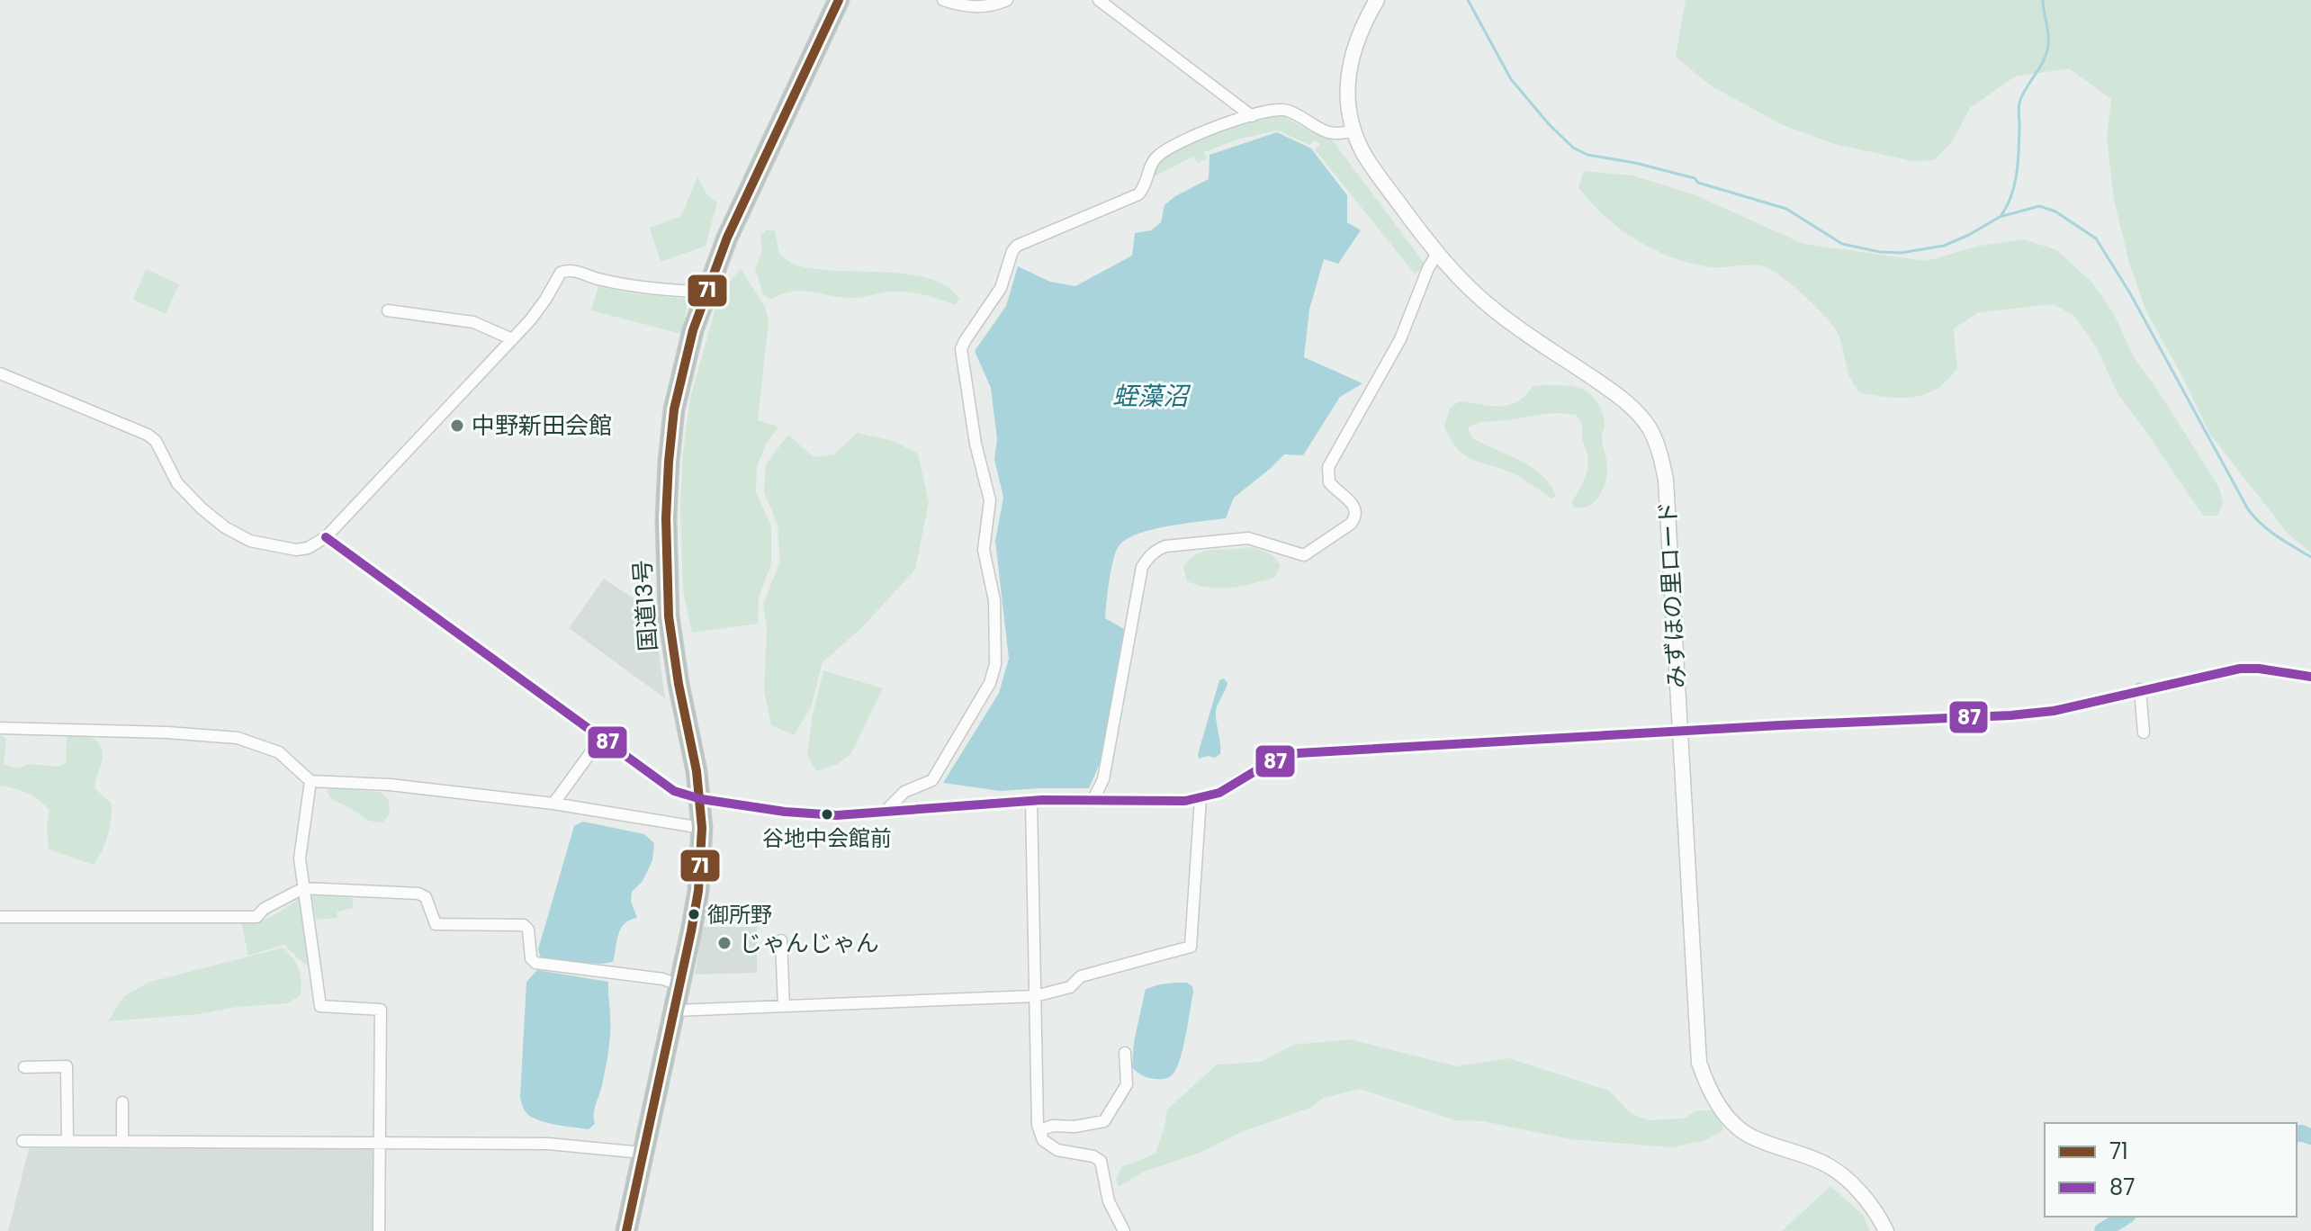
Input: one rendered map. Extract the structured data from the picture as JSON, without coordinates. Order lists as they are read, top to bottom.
{
  "streets": {
    "highway": ["国道13号"],
    "street": ["みずほの里ロード"]
  },
  "water": ["蛭藻沼"],
  "places": [
    "中野新田会館",
    "谷地中会館前",
    "御所野",
    "じゃんじゃん"
  ],
  "lines": ["transit line 71", "transit line 87"],
  "legend": ["71", "87"]
}
